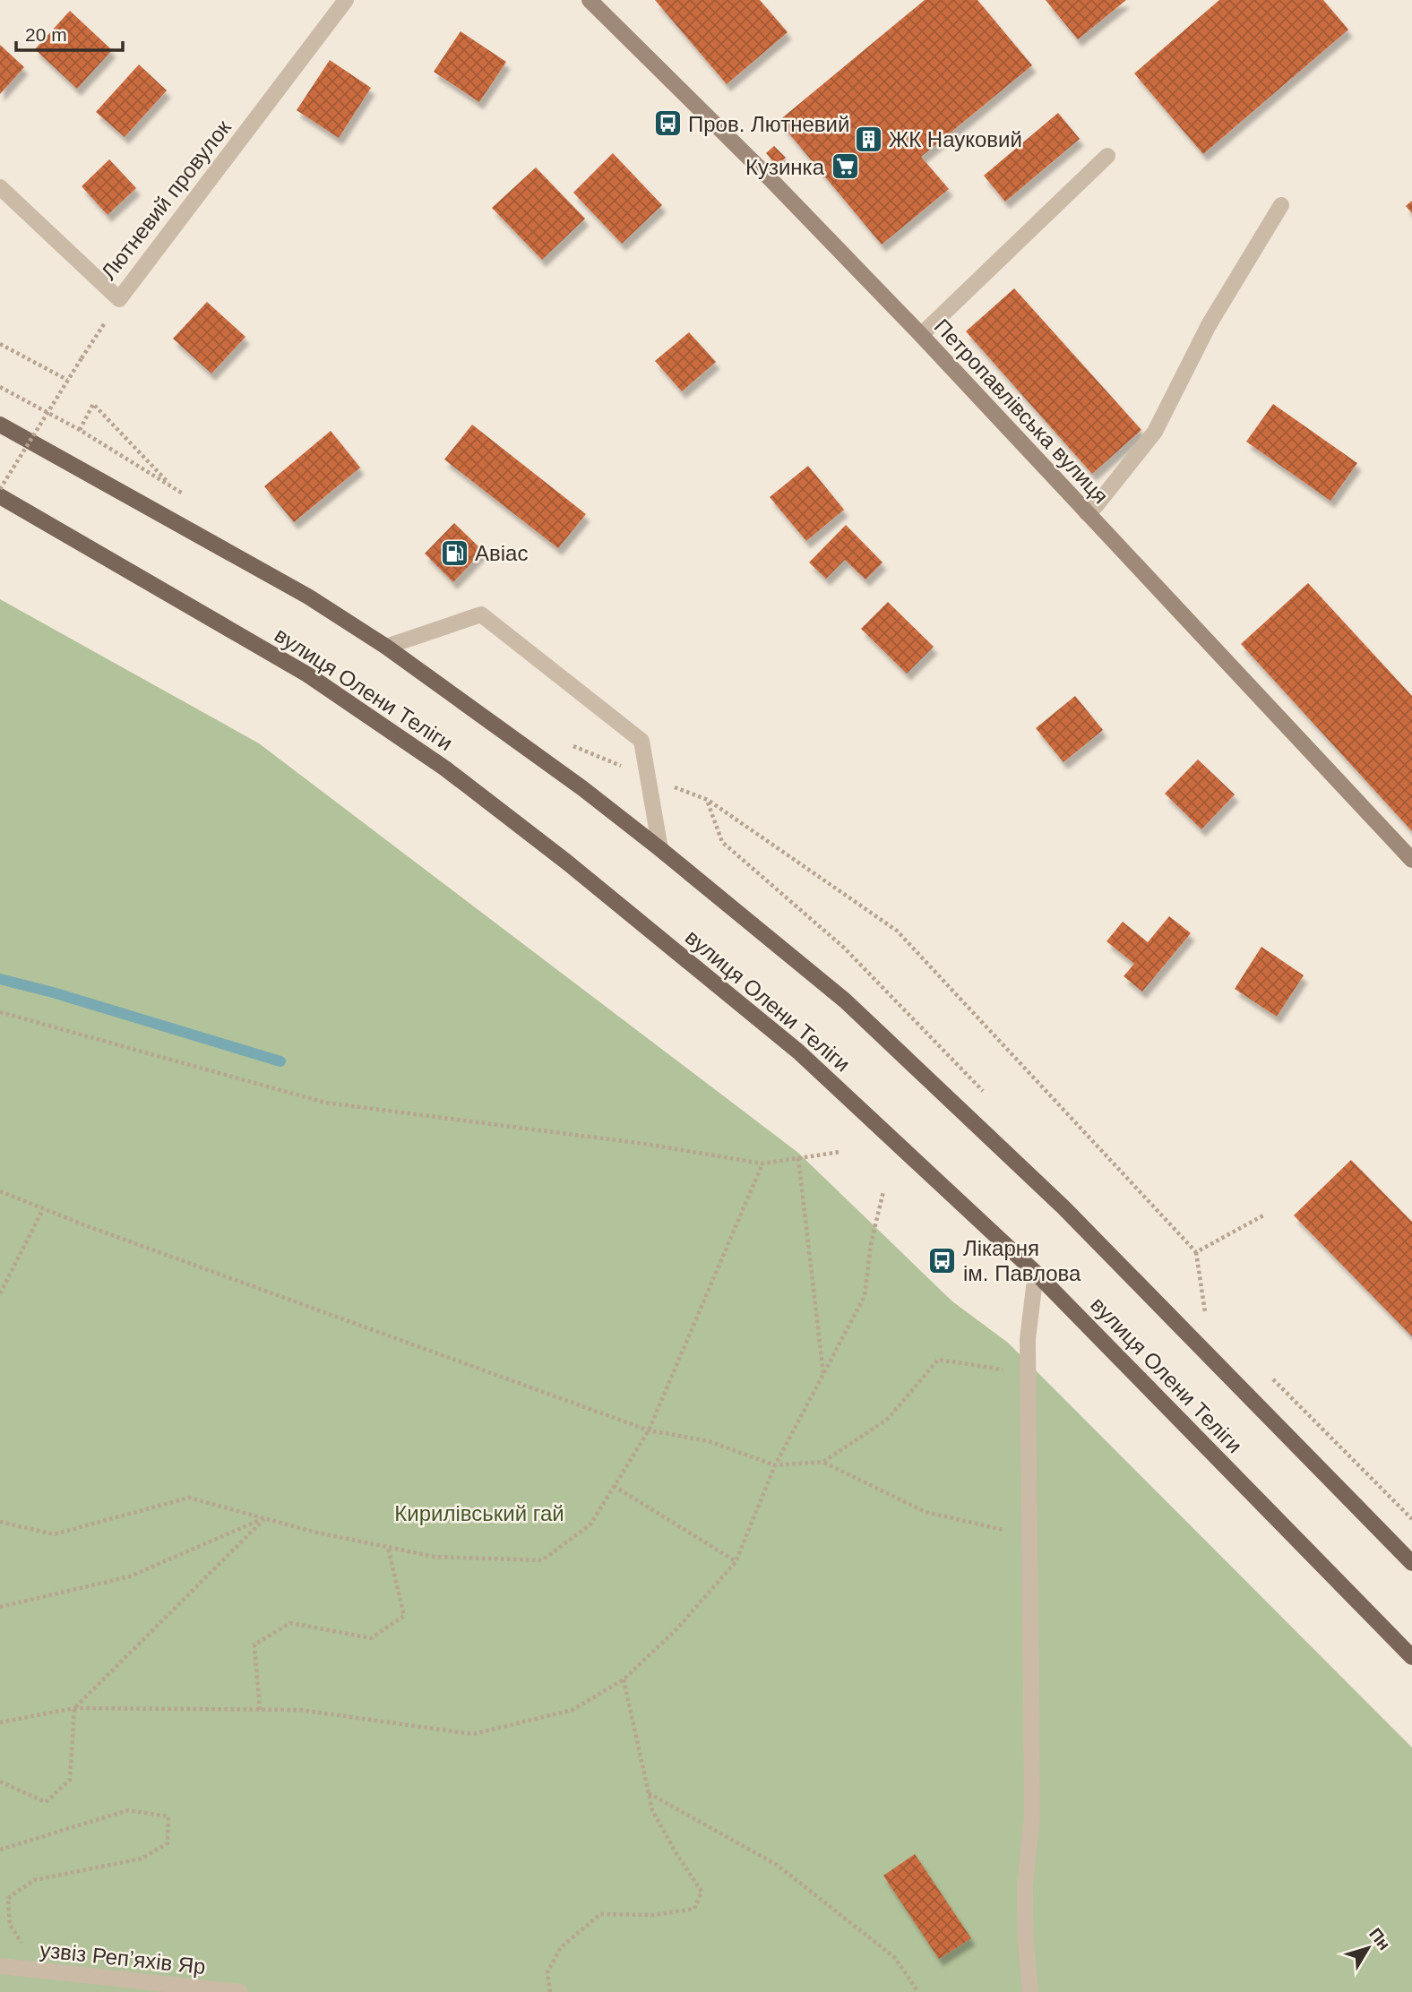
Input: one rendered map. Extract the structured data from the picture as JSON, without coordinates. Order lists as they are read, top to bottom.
{
  "streets": {
    "main road": ["вулиця Олени Теліги"],
    "street": ["Лютневий провулок", "Петропавлівська вулиця", "узвіз Репʼяхів Яр"]
  },
  "parks": ["Кирилівський гай"],
  "places": {
    "bus stop": ["Пров. Лютневий", "Лікарня ім. Павлова"],
    "building": ["ЖК Науковий"],
    "supermarket": ["Кузинка"],
    "fuel station": ["Авіас"]
  },
  "scale_bar": "20 m",
  "north": "top right"
}
